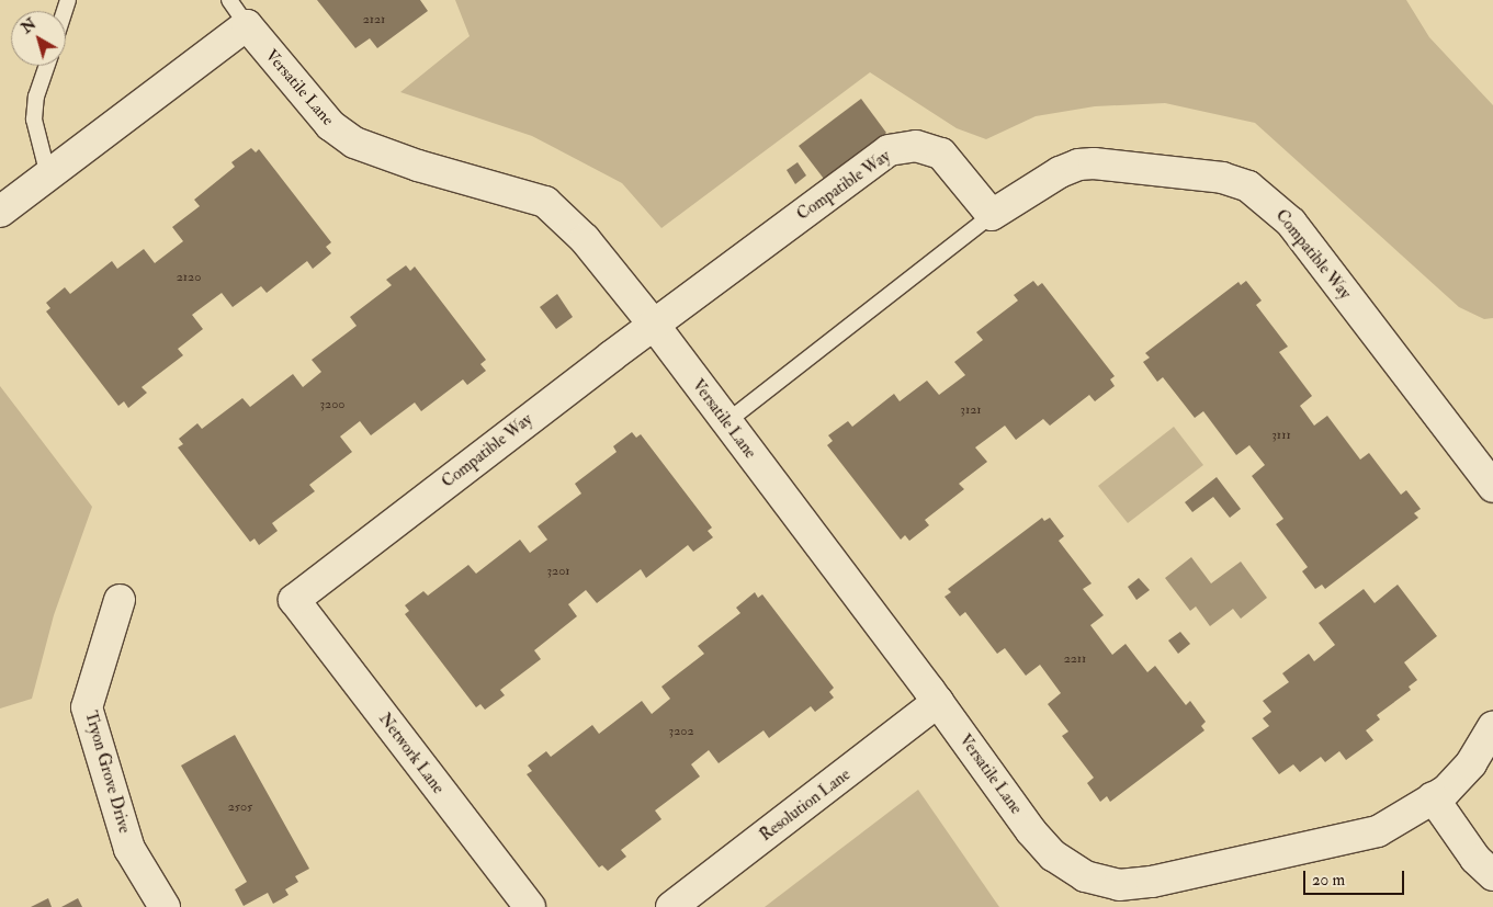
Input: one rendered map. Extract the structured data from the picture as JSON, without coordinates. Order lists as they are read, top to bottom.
{
  "streets": {
    "street": [
      "Versatile Lane",
      "Compatible Way",
      "Network Lane",
      "Tryon Grove Drive",
      "Resolution Lane"
    ]
  },
  "crossings": [
    ["Versatile Lane", "Compatible Way"],
    ["Versatile Lane", "Resolution Lane"],
    ["Compatible Way", "Network Lane"]
  ],
  "house_numbers": [
    "2121",
    "2120",
    "3200",
    "3121",
    "3111",
    "3201",
    "2211",
    "3202",
    "2505"
  ],
  "scale_bar": "20 m",
  "north": "top left"
}
